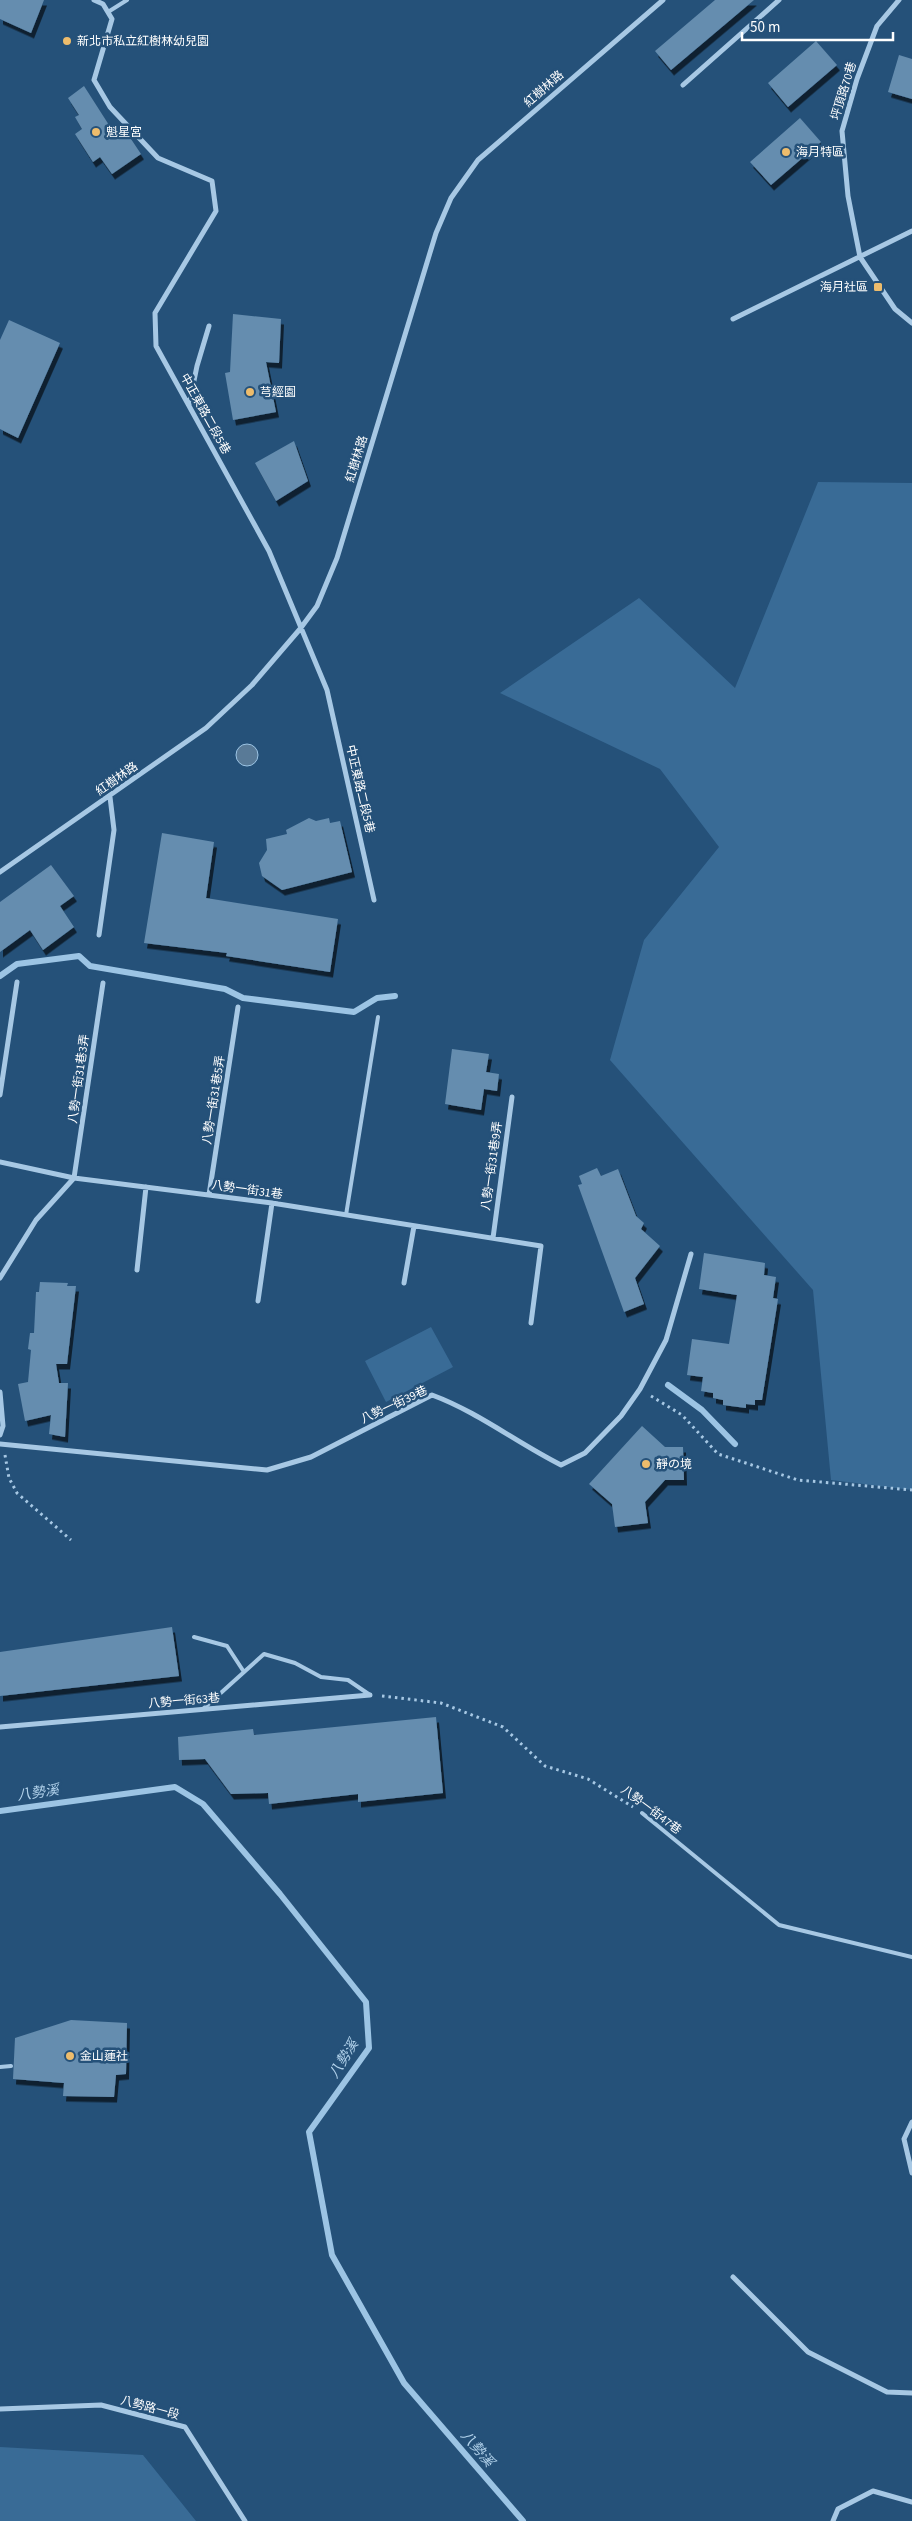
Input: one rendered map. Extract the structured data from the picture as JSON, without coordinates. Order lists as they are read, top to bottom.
{
  "streets": {
    "street": [
      "紅樹林路",
      "坪頂路70巷",
      "中正東路二段5巷",
      "八勢一街31巷3弄",
      "八勢一街31巷5弄",
      "八勢一街31巷9弄",
      "八勢一街31巷",
      "八勢一街39巷",
      "八勢一街63巷",
      "八勢路一段"
    ],
    "lane": ["八勢一街47巷"]
  },
  "crossings": [
    ["紅樹林路", "中正東路二段5巷"],
    ["八勢一街31巷3弄", "八勢一街31巷"],
    ["八勢一街31巷5弄", "八勢一街31巷"],
    ["八勢一街31巷9弄", "八勢一街31巷"],
    ["八勢一街63巷", "八勢一街47巷"]
  ],
  "water": ["八勢溪"],
  "places": {
    "other": [
      "新北市私立紅樹林幼兒園",
      "魁星宮",
      "海月特區",
      "芎經園",
      "靜の境",
      "金山蓮社"
    ],
    "transit": ["海月社區"]
  },
  "scale_bar": "50 m"
}
